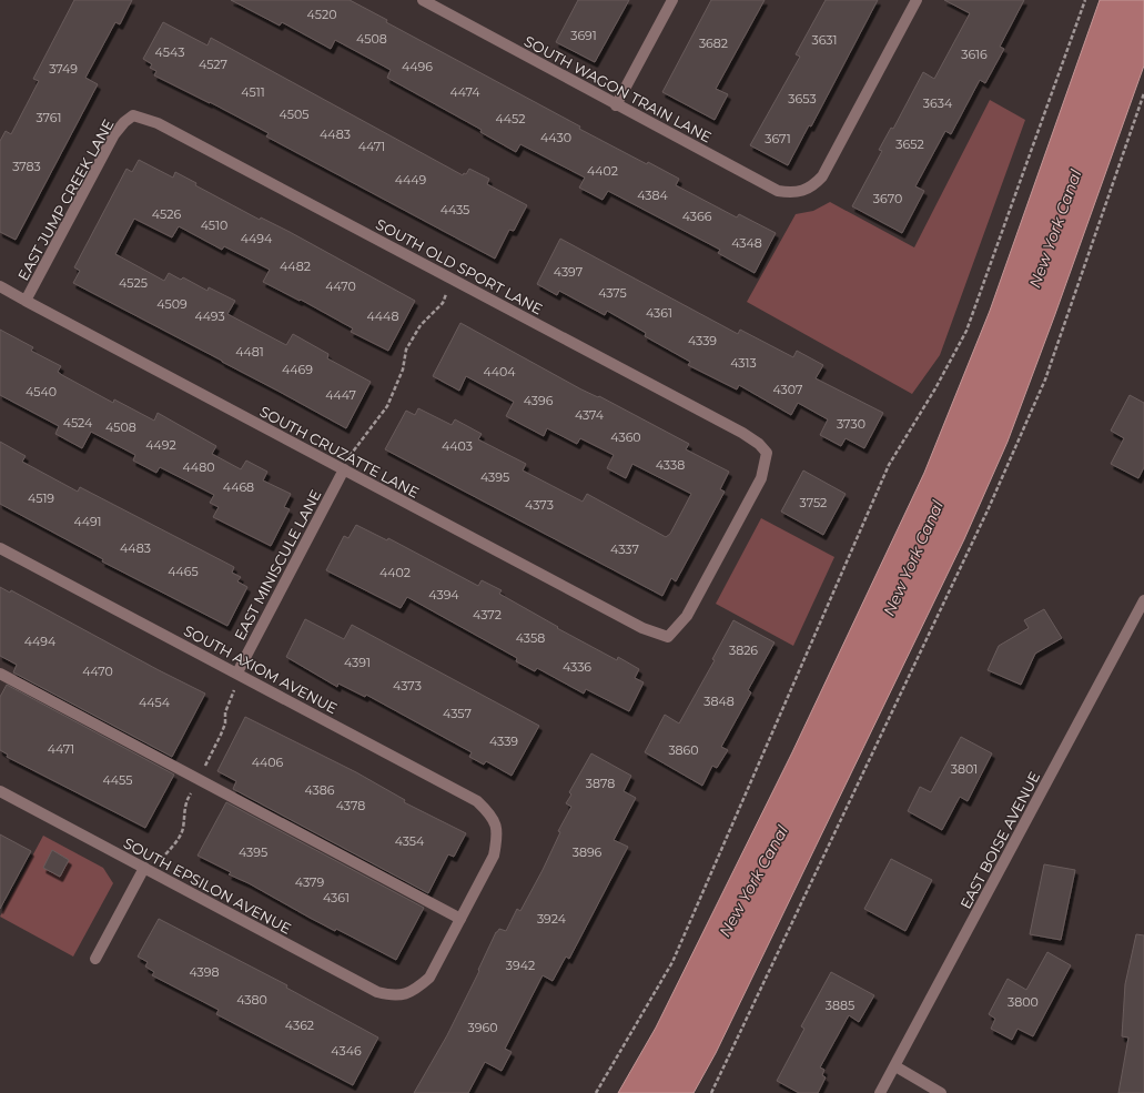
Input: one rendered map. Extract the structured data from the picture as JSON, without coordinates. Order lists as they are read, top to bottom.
{
  "streets": {
    "street": [
      "SOUTH WAGON TRAIN LANE",
      "EAST JUMP CREEK LANE",
      "SOUTH OLD SPORT LANE",
      "SOUTH CRUZATTE LANE",
      "EAST MINISCULE LANE",
      "SOUTH AXIOM AVENUE",
      "EAST BOISE AVENUE",
      "SOUTH EPSILON AVENUE"
    ]
  },
  "crossings": [
    ["EAST JUMP CREEK LANE", "SOUTH OLD SPORT LANE"],
    ["EAST JUMP CREEK LANE", "SOUTH CRUZATTE LANE"],
    ["SOUTH OLD SPORT LANE", "SOUTH CRUZATTE LANE"],
    ["SOUTH CRUZATTE LANE", "EAST MINISCULE LANE"],
    ["EAST MINISCULE LANE", "SOUTH AXIOM AVENUE"],
    ["SOUTH AXIOM AVENUE", "SOUTH EPSILON AVENUE"]
  ],
  "water": ["New York Canal"],
  "house_numbers": [
    "4520",
    "3691",
    "4508",
    "3631",
    "3682",
    "4543",
    "3616",
    "4527",
    "4496",
    "3749",
    "4511",
    "4474",
    "3653",
    "3634",
    "4505",
    "3761",
    "4452",
    "4483",
    "4430",
    "3671",
    "3652",
    "4471",
    "3783",
    "4402",
    "4449",
    "4384",
    "3670",
    "4435",
    "4526",
    "4366",
    "4510",
    "4494",
    "4348",
    "4482",
    "4397",
    "4525",
    "4470",
    "4375",
    "4509",
    "4361",
    "4493",
    "4448",
    "4339",
    "4481",
    "4313",
    "4469",
    "4404",
    "4307",
    "4540",
    "4447",
    "4396",
    "4374",
    "4524",
    "3730",
    "4508",
    "4360",
    "4492",
    "4403",
    "4338",
    "4480",
    "4395",
    "4468",
    "4519",
    "3752",
    "4373",
    "4491",
    "4483",
    "4337",
    "4465",
    "4402",
    "4394",
    "4372",
    "4358",
    "4494",
    "3826",
    "4391",
    "4336",
    "4470",
    "4373",
    "3848",
    "4454",
    "4357",
    "4339",
    "4471",
    "3860",
    "4406",
    "3801",
    "4455",
    "3878",
    "4386",
    "4378",
    "4354",
    "4395",
    "3896",
    "4379",
    "4361",
    "3924",
    "3942",
    "4398",
    "4380",
    "3800",
    "3885",
    "4362",
    "3960",
    "4346"
  ]
}
